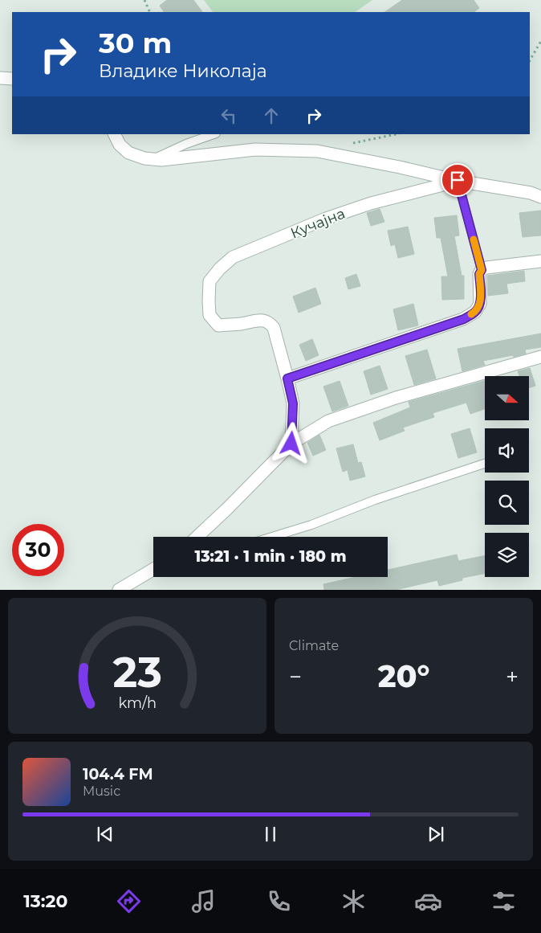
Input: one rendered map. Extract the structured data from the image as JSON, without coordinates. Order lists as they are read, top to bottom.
{
  "streets": {
    "street": ["Кучајна"]
  },
  "north": "right",
  "page": {
    "turn": ["30 m", "Владике Николаја"],
    "limit": "30",
    "trip": "13:21 · 1 min · 180 m",
    "tile": "Climate",
    "heat": ["−", "20°", "+"],
    "song": ["104.4 FM", "Music"],
    "tabs": "13:20",
    "gauge": ["23", "km/h"]
  }
}
